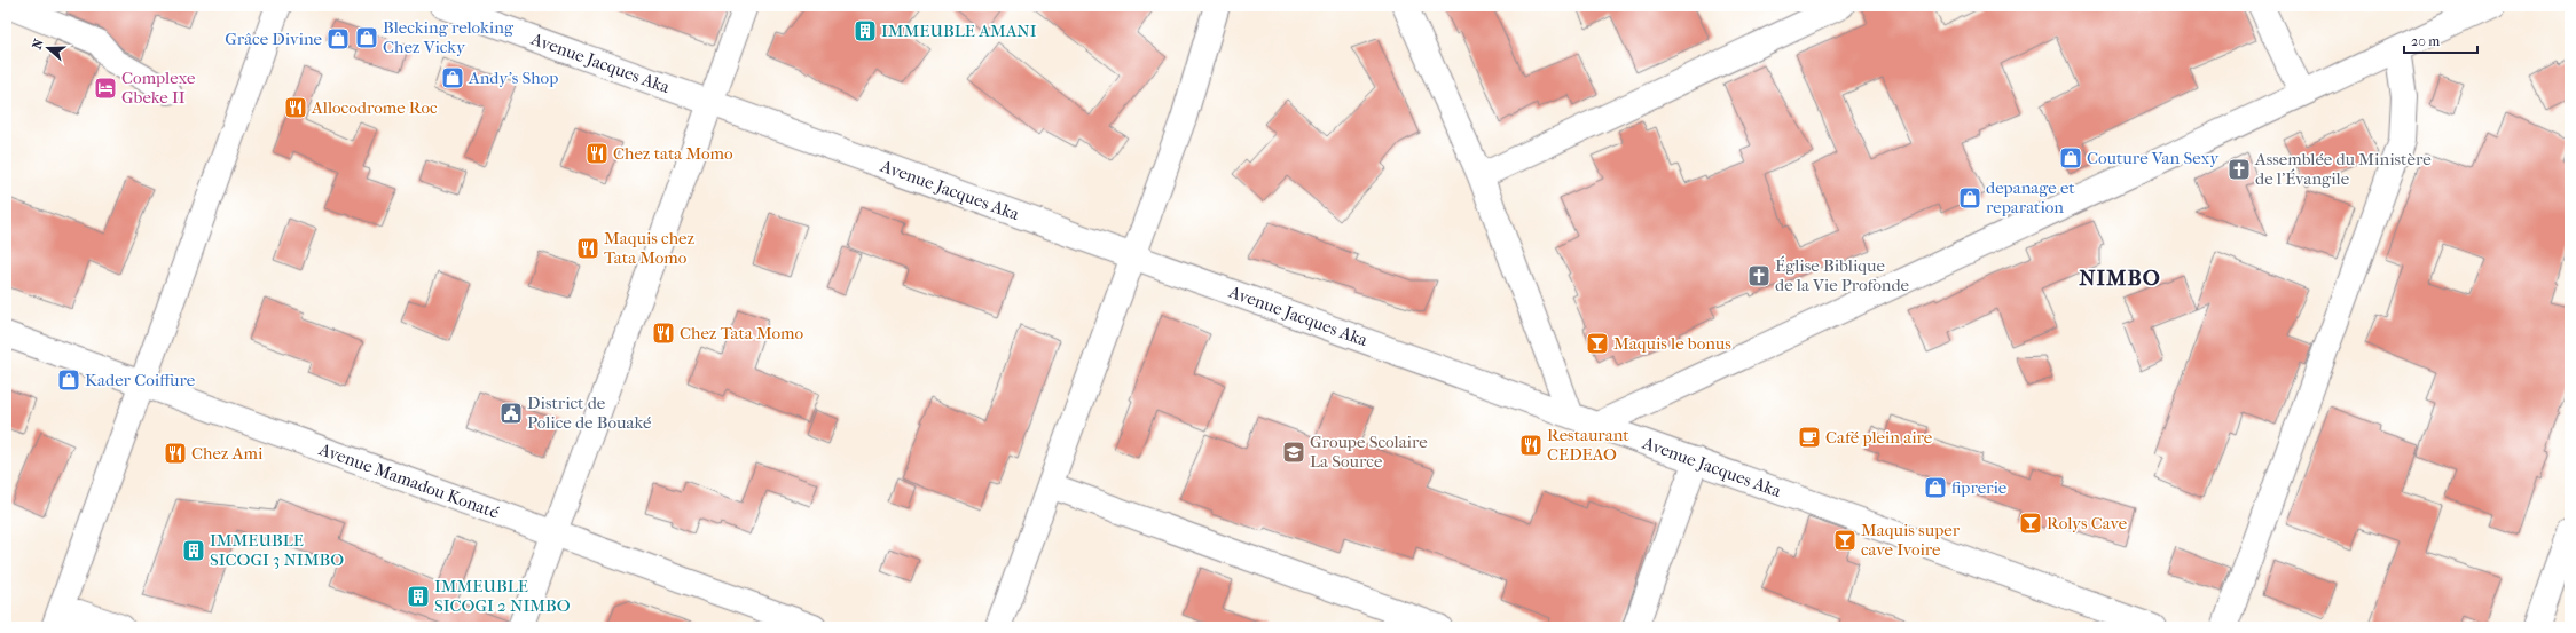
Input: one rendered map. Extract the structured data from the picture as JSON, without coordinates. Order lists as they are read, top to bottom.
{
  "streets": {
    "street": ["Avenue Jacques Aka", "Avenue Mamadou Konaté"]
  },
  "districts": ["NIMBO"],
  "places": {
    "building": ["IMMEUBLE AMANI", "IMMEUBLE SICOGI 3 NIMBO", "IMMEUBLE SICOGI 2 NIMBO"],
    "shop": [
      "Blecking reloking Chez Vicky",
      "Grâce Divine",
      "Andy's Shop",
      "Couture Van Sexy",
      "depanage et reparation",
      "Kader Coiffure",
      "fiprerie"
    ],
    "hotel": ["Complexe Gbeke II"],
    "restaurant": [
      "Allocodrome Roc",
      "Chez tata Momo",
      "Maquis chez Tata Momo",
      "Chez Tata Momo",
      "Restaurant CEDEAO",
      "Chez Ami"
    ],
    "church": ["Assemblée du Ministère de l'Évangile", "Église Biblique de la Vie Profonde"],
    "bar": ["Maquis le bonus", "Rolys Cave", "Maquis super cave Ivoire"],
    "public building": ["District de Police de Bouaké"],
    "cafe": ["Café plein aire"],
    "school or university": ["Groupe Scolaire La Source"]
  },
  "scale_bar": "20 m",
  "north": "left"
}
